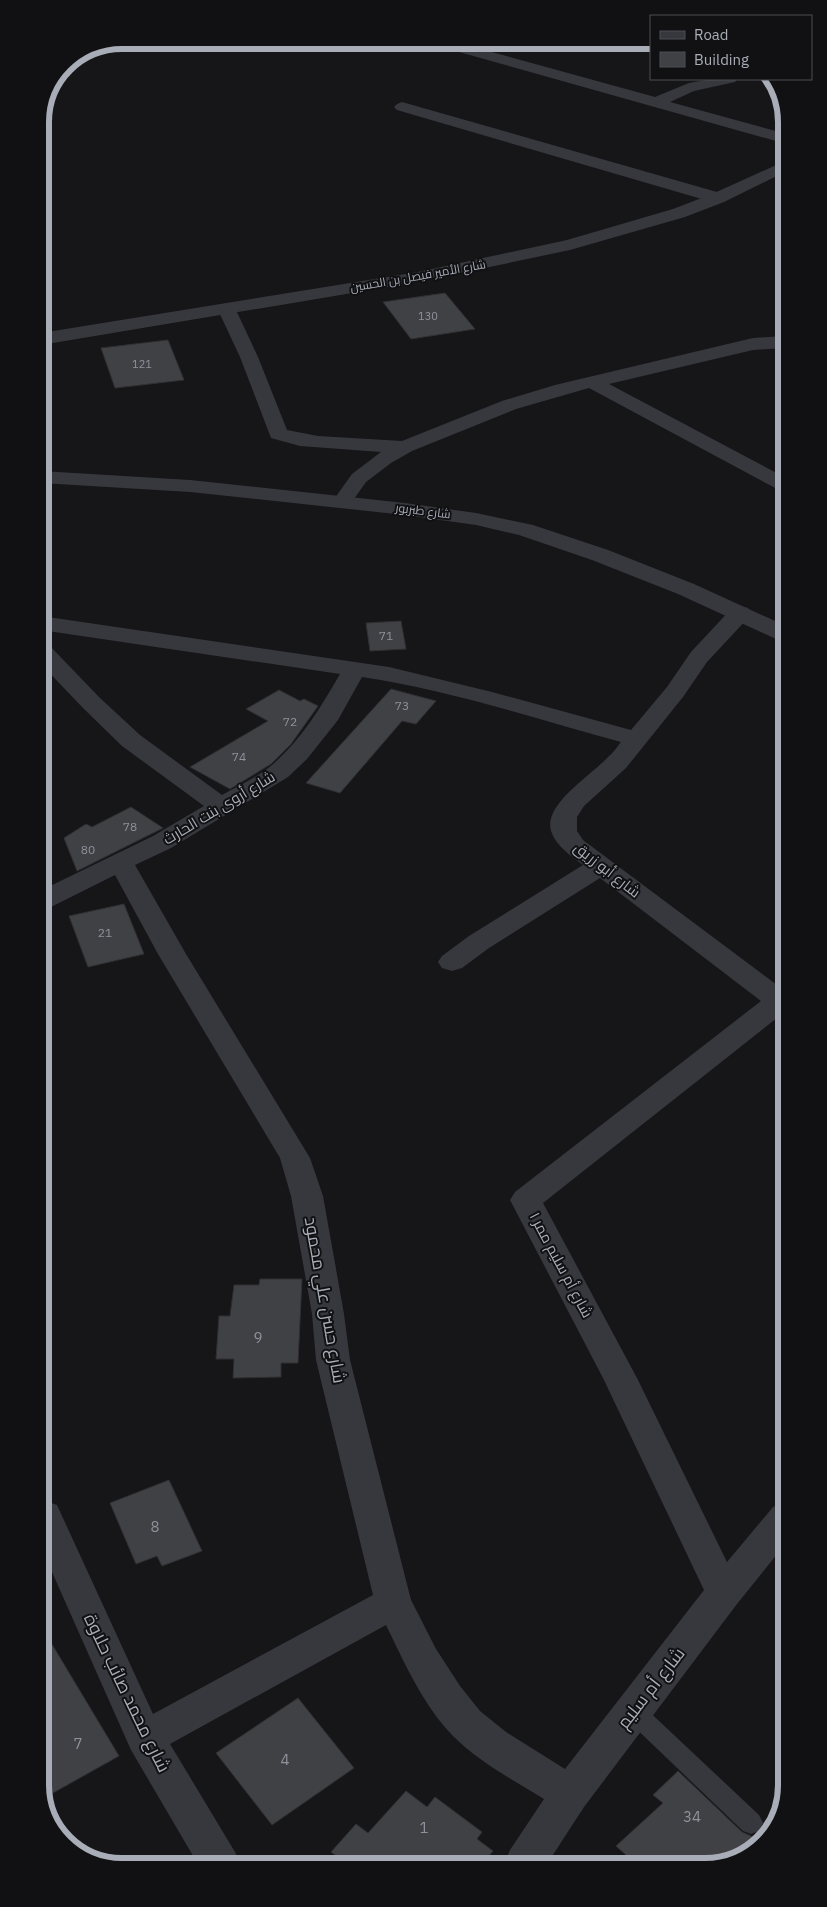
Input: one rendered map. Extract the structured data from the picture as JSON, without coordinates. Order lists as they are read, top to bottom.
{
  "streets": {
    "street": [
      "شارع الأمير فيصل بن الحسين",
      "شارع طبربور",
      "شارع أروى بنت الحارث",
      "شارع أبو زريق",
      "شارع أم سليم ممر ١",
      "شارع حسن علي محمود",
      "شارع أم سليم",
      "شارع محمد صائب حلاوة"
    ]
  },
  "crossings": [
    ["شارع طبربور", "شارع أبو زريق"],
    ["شارع أروى بنت الحارث", "شارع حسن علي محمود"],
    ["شارع أم سليم ممر ١", "شارع أم سليم"],
    ["شارع حسن علي محمود", "شارع أم سليم"]
  ],
  "house_numbers": [
    "130",
    "121",
    "71",
    "73",
    "72",
    "74",
    "78",
    "80",
    "21",
    "9",
    "8",
    "7",
    "4",
    "34",
    "1"
  ],
  "legend": ["Road", "Building"]
}
